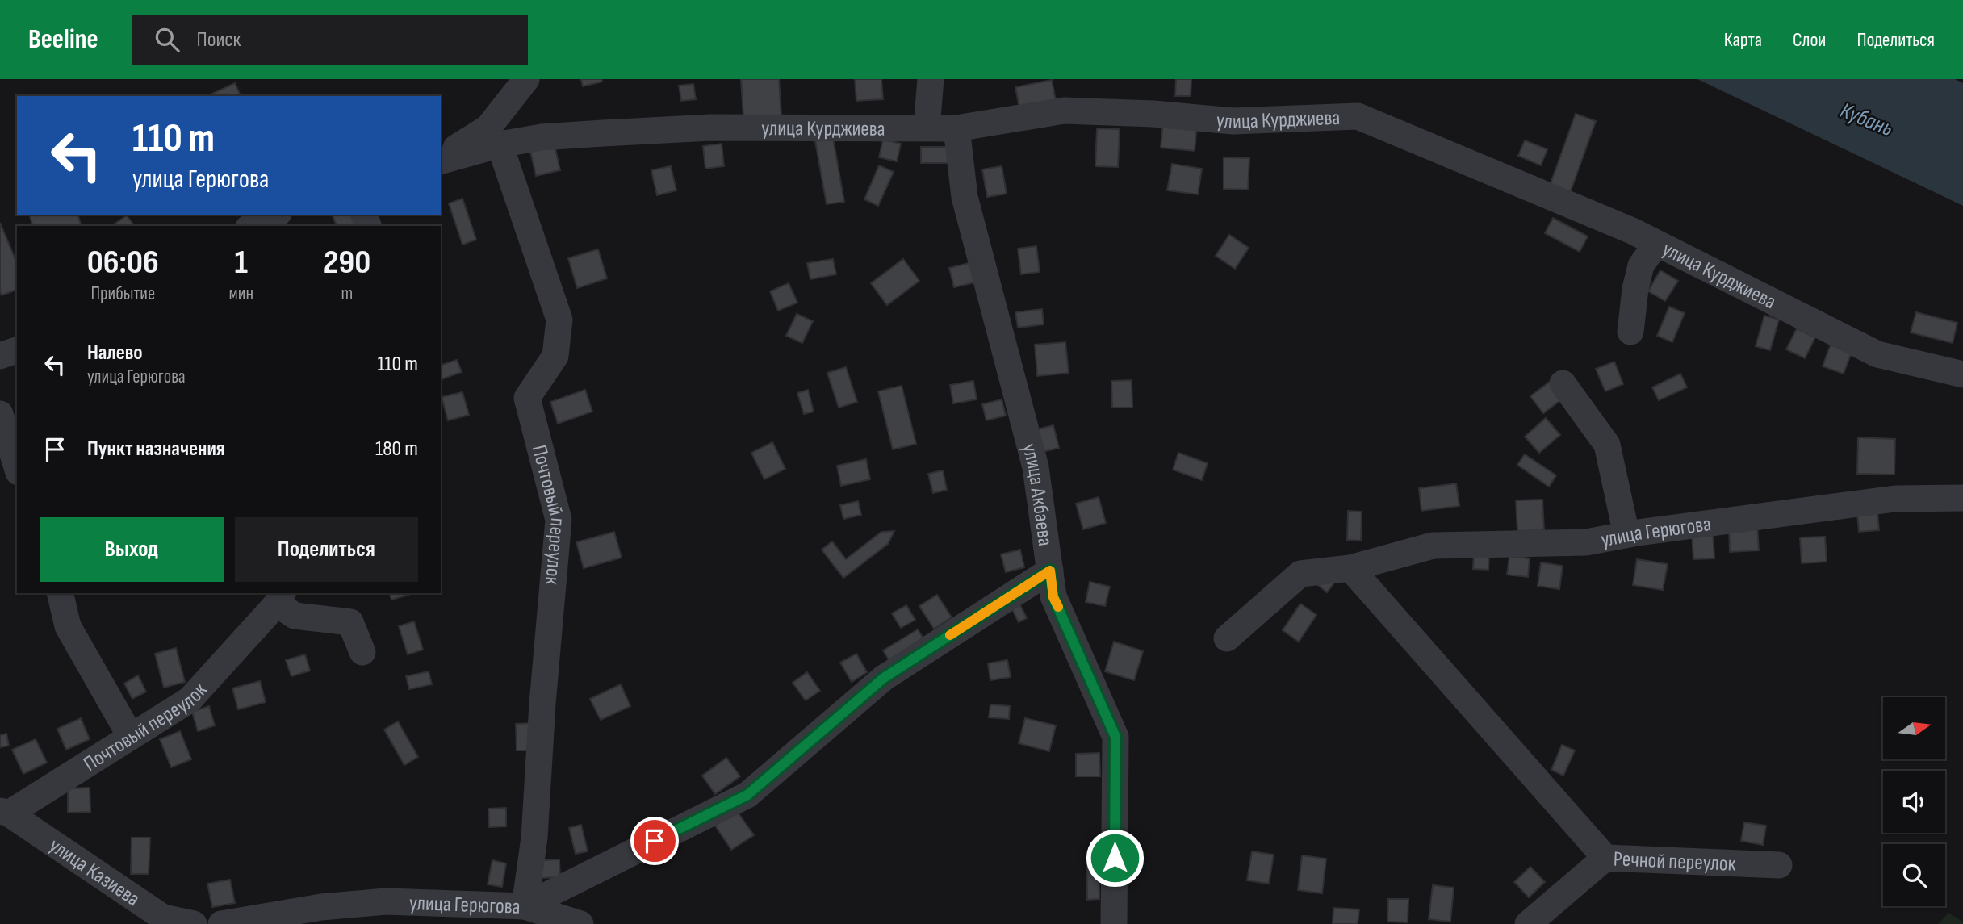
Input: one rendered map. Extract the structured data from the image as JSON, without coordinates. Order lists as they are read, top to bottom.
{
  "streets": {
    "street": [
      "улица Курджиева",
      "улица Акбаева",
      "Почтовый переулок",
      "улица Герюгова",
      "Речной переулок",
      "улица Казиева"
    ]
  },
  "crossings": [
    ["улица Курджиева", "улица Акбаева"],
    ["улица Курджиева", "Почтовый переулок"],
    ["улица Акбаева", "улица Герюгова"],
    ["Почтовый переулок", "улица Герюгова"],
    ["Почтовый переулок", "улица Казиева"]
  ],
  "water": ["Кубань"],
  "north": "right",
  "page": {
    "header": "Beeline",
    "search": "Поиск",
    "nav": ["Карта", "Слои", "Поделиться"],
    "turn": ["110 m", "улица Герюгова"],
    "eta": [
      "06:06",
      "Прибытие",
      "1",
      "мин",
      "290",
      "m"
    ],
    "list": [
      {
        "name": "Налево",
        "note": "улица Герюгова",
        "value": "110 m"
      },
      {
        "name": "Пункт назначения",
        "value": "180 m"
      }
    ],
    "buttons": ["Выход", "Поделиться"]
  }
}
